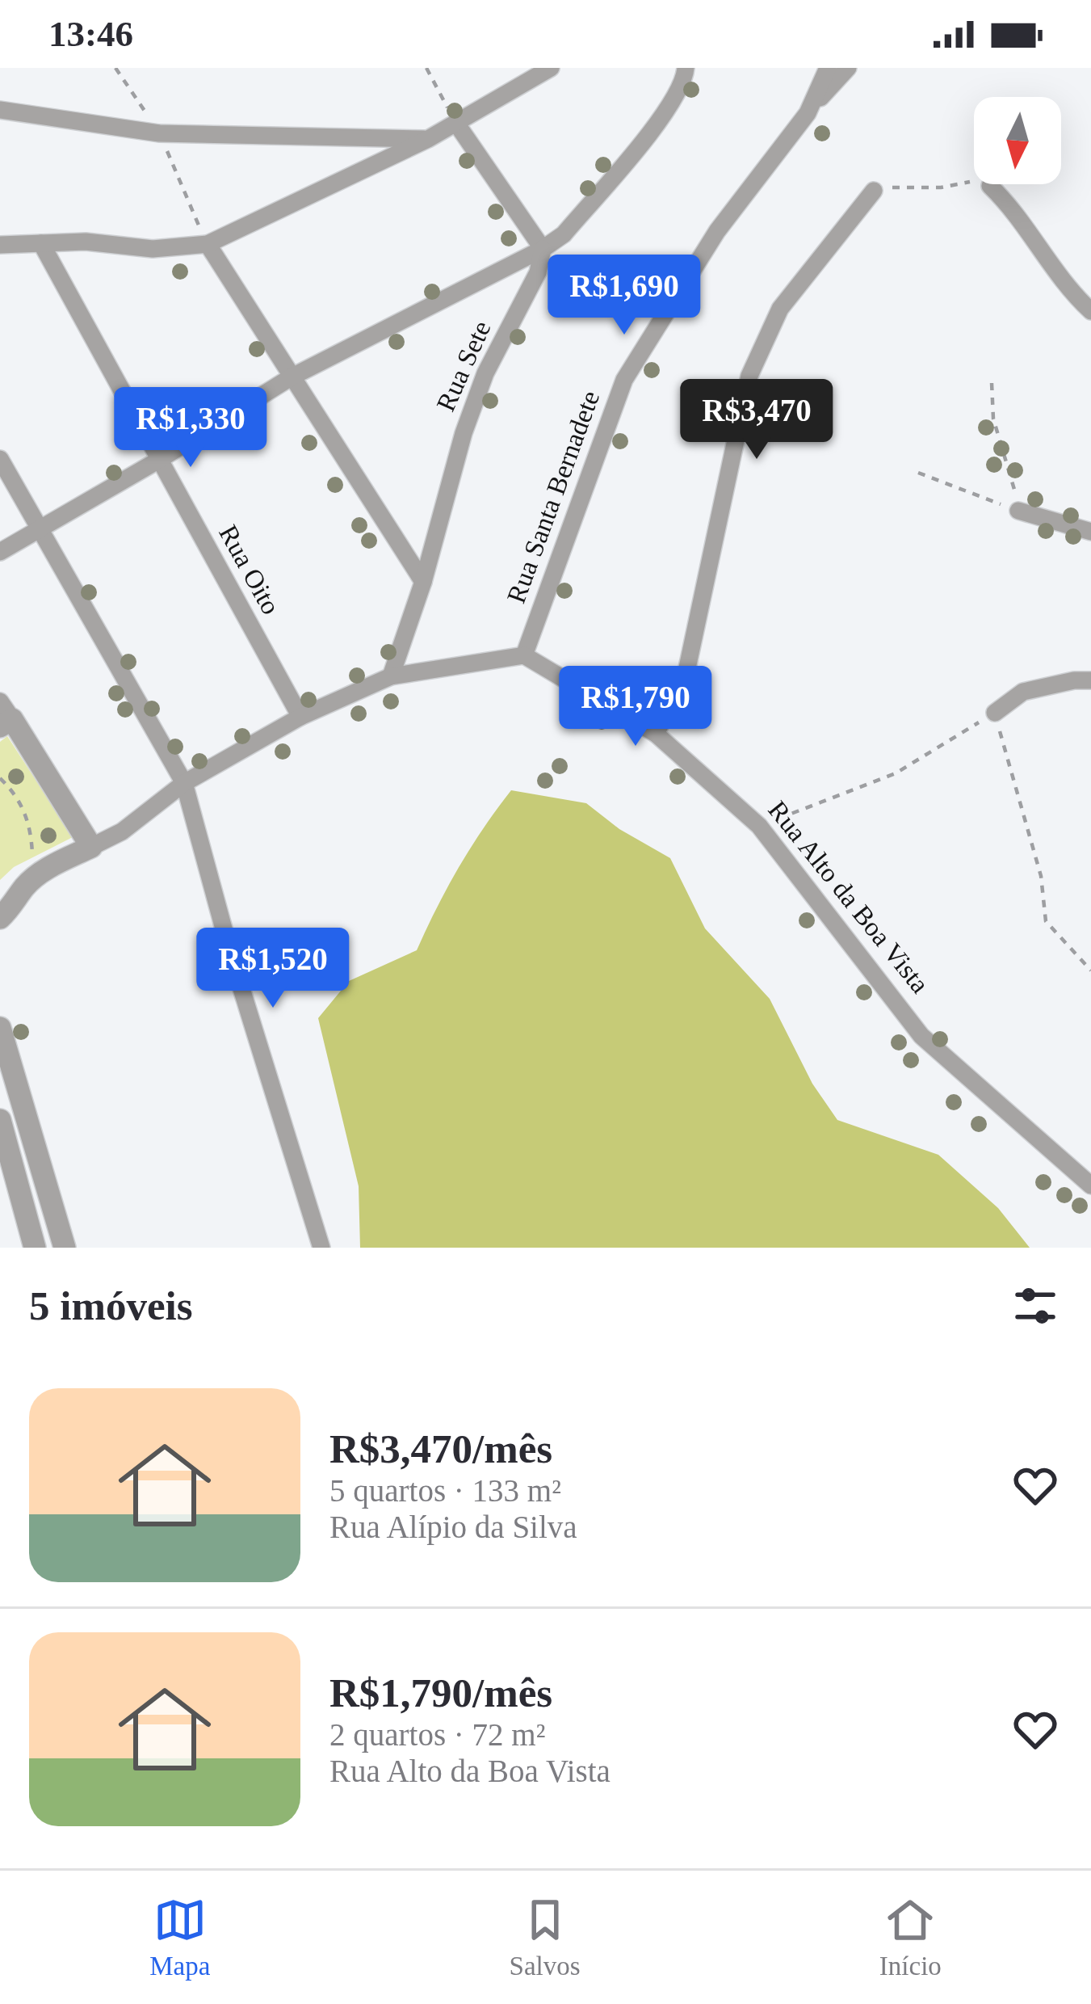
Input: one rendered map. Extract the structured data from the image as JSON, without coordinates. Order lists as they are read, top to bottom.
{
  "streets": {
    "street": [
      "Rua Sete",
      "Rua Santa Bernadete",
      "Rua Oito",
      "Rua Alto da Boa Vista"
    ]
  },
  "crossings": [
    ["Rua Santa Bernadete", "Rua Alto da Boa Vista"]
  ],
  "north": "bottom",
  "page": {
    "status": "13:46",
    "price": [
      "R$1,690",
      "R$3,470",
      "R$1,330",
      "R$1,790",
      "R$1,520"
    ],
    "heading": "5 imóveis",
    "list": [
      {
        "name": "R$3,470/mês",
        "note": "5 quartos · 133 m² · Rua Alípio da Silva"
      },
      {
        "name": "R$1,790/mês",
        "note": "2 quartos · 72 m² · Rua Alto da Boa Vista"
      }
    ],
    "tabs": ["Mapa", "Salvos", "Início"]
  }
}
